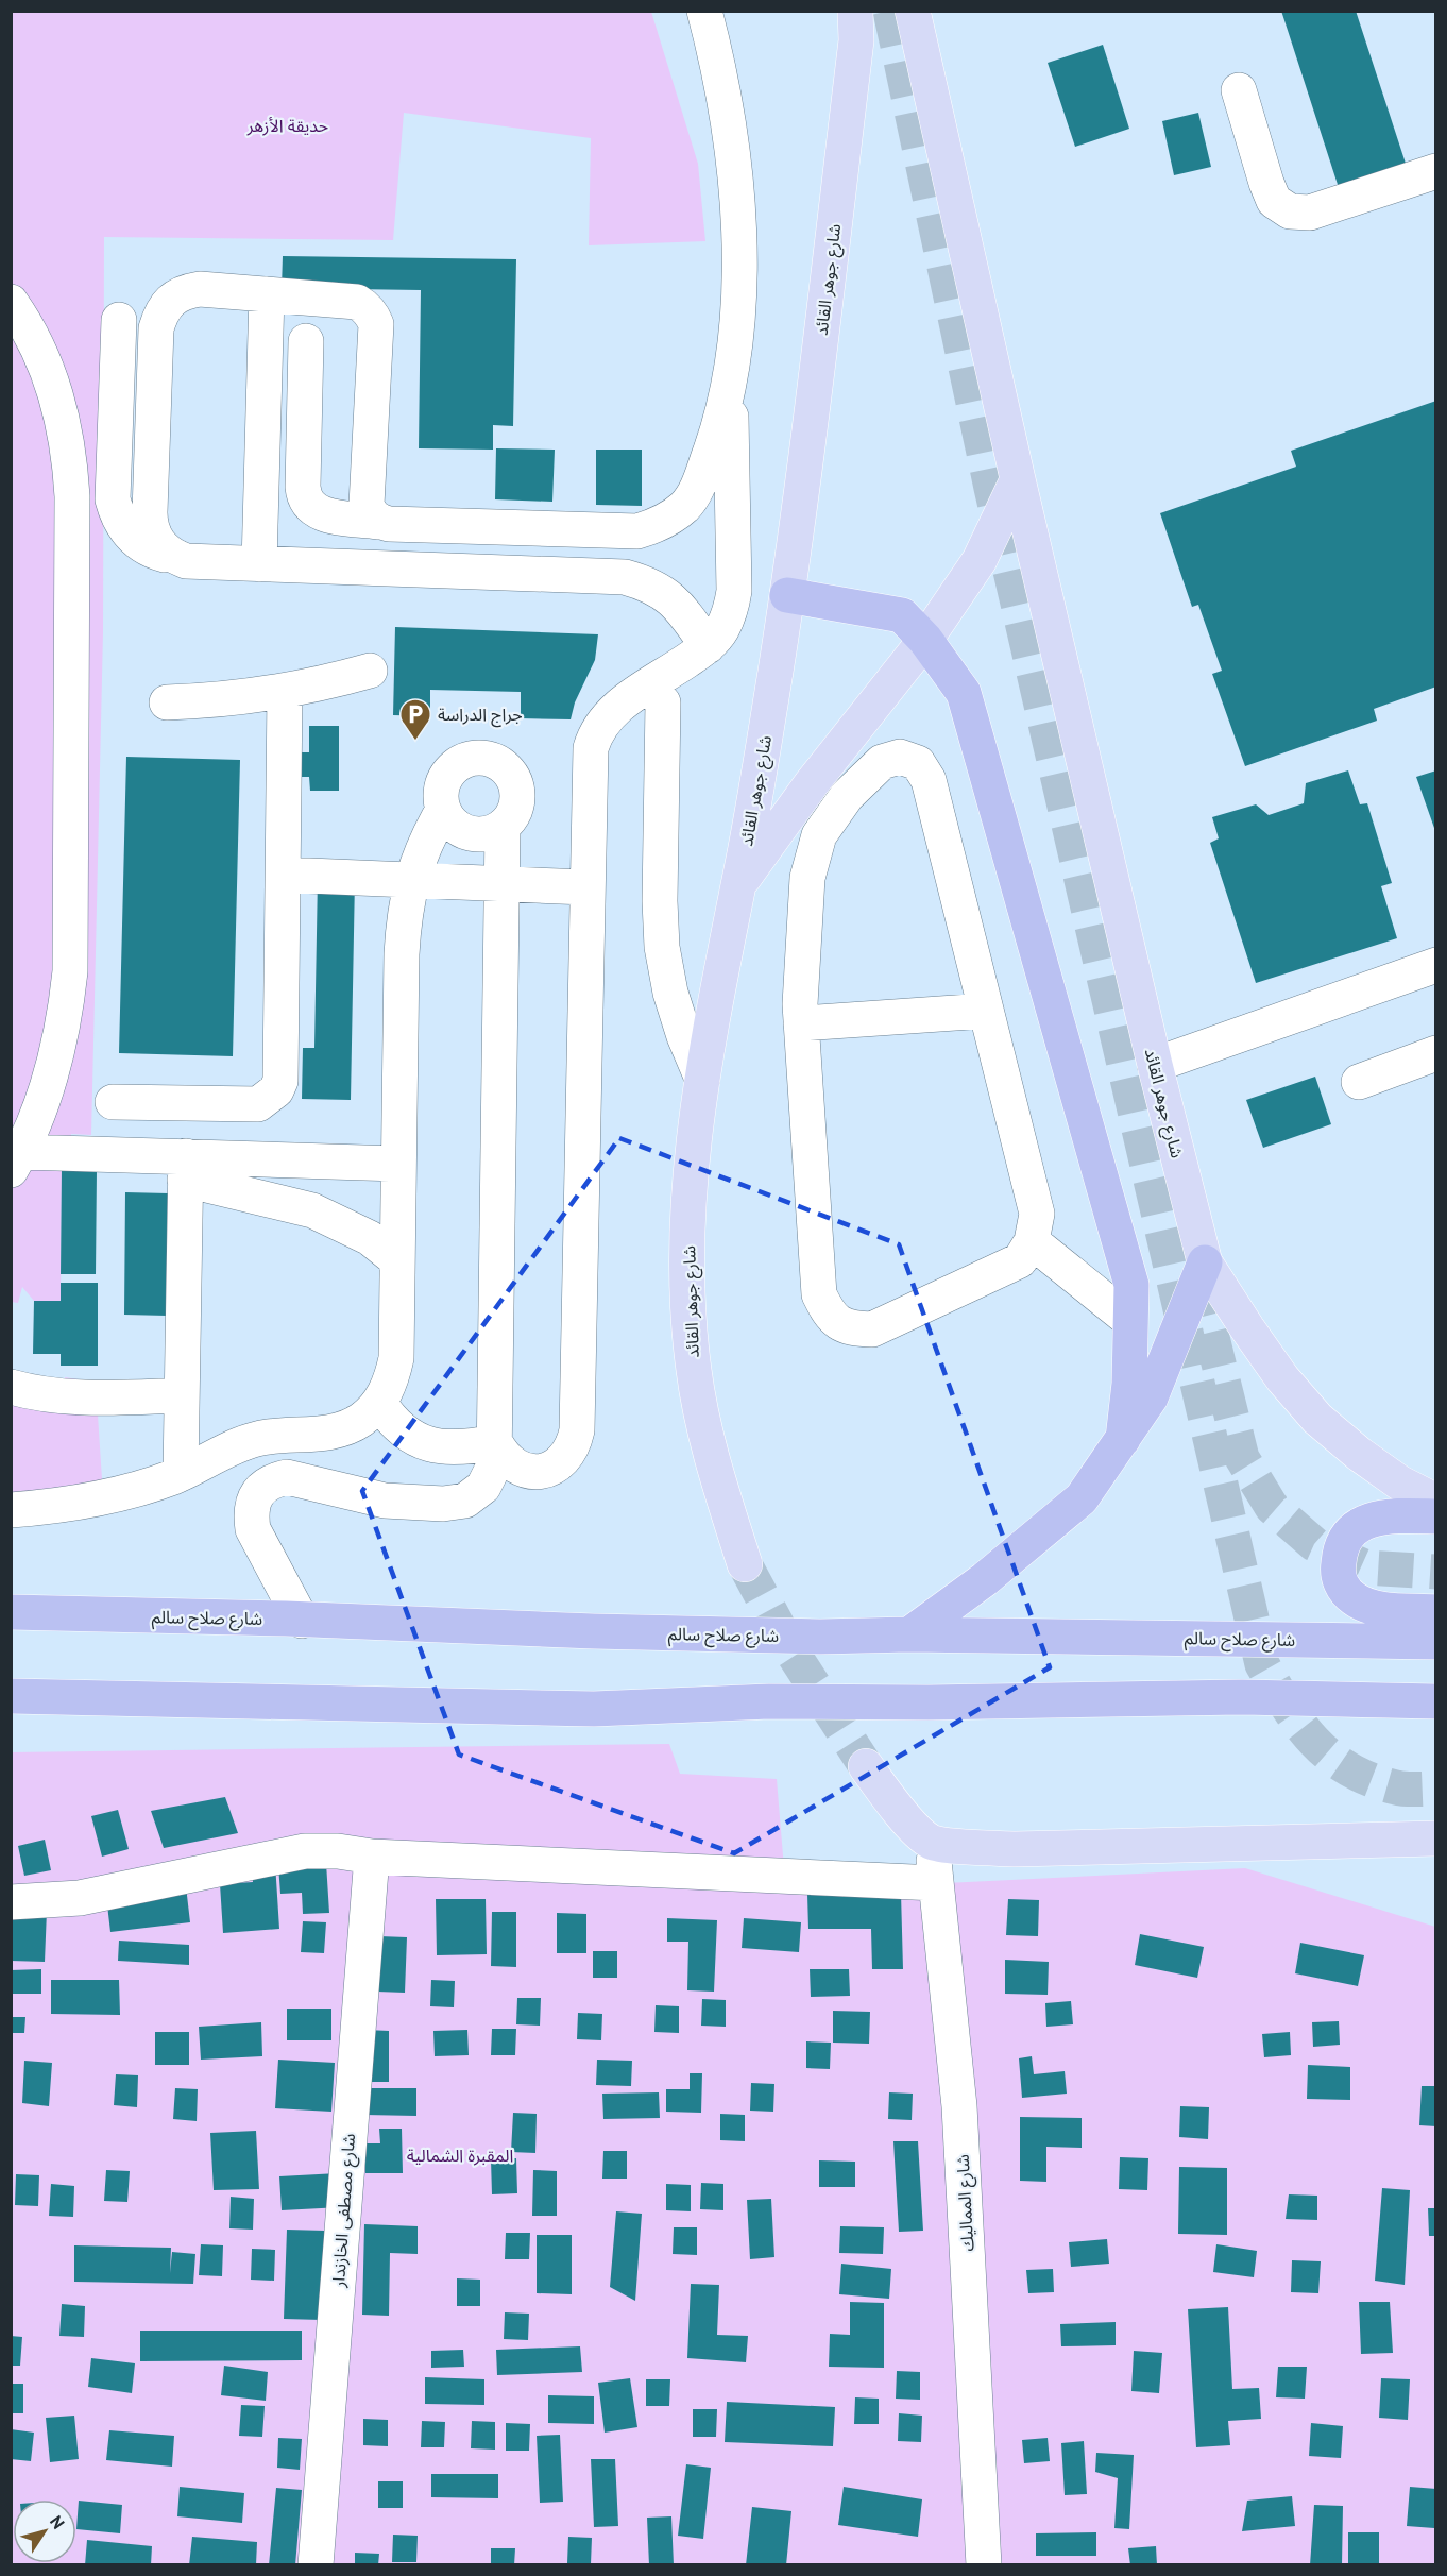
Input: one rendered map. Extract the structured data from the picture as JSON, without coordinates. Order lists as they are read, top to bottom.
{
  "streets": {
    "highway": ["شارع صلاح سالم"],
    "main road": ["شارع جوهر القائد"],
    "street": ["شارع المماليك", "شارع مصطفى الخازندار"]
  },
  "parks": ["حديقة الأزهر", "المقبرة الشمالية"],
  "places": {
    "parking": ["جراج الدراسة"]
  },
  "north": "top right"
}
